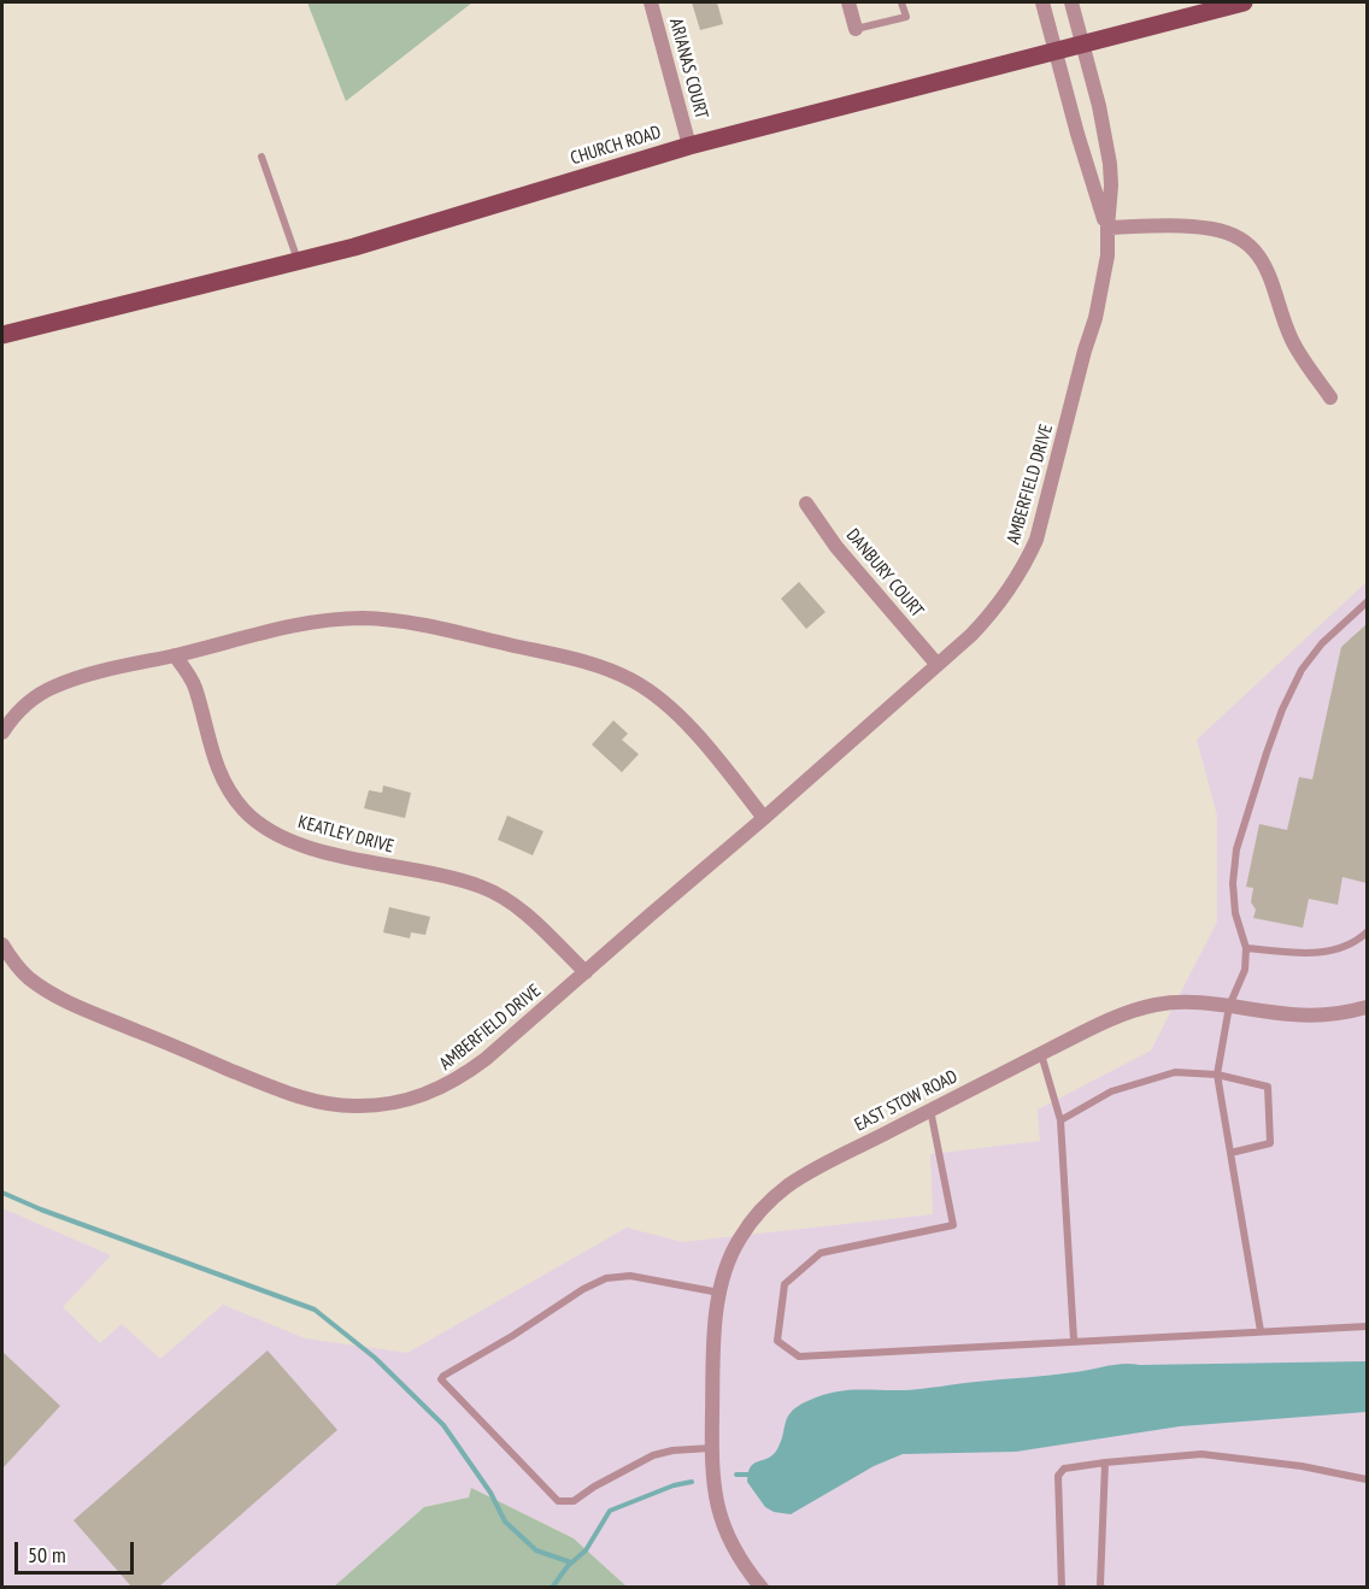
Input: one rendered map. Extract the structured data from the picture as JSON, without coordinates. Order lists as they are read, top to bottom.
{
  "streets": {
    "main road": ["CHURCH ROAD"],
    "street": [
      "ARIANAS COURT",
      "AMBERFIELD DRIVE",
      "DANBURY COURT",
      "KEATLEY DRIVE",
      "EAST STOW ROAD"
    ]
  },
  "crossings": [
    ["ARIANAS COURT", "CHURCH ROAD"],
    ["CHURCH ROAD", "AMBERFIELD DRIVE"],
    ["AMBERFIELD DRIVE", "DANBURY COURT"],
    ["AMBERFIELD DRIVE", "KEATLEY DRIVE"]
  ],
  "scale_bar": "50 m"
}
